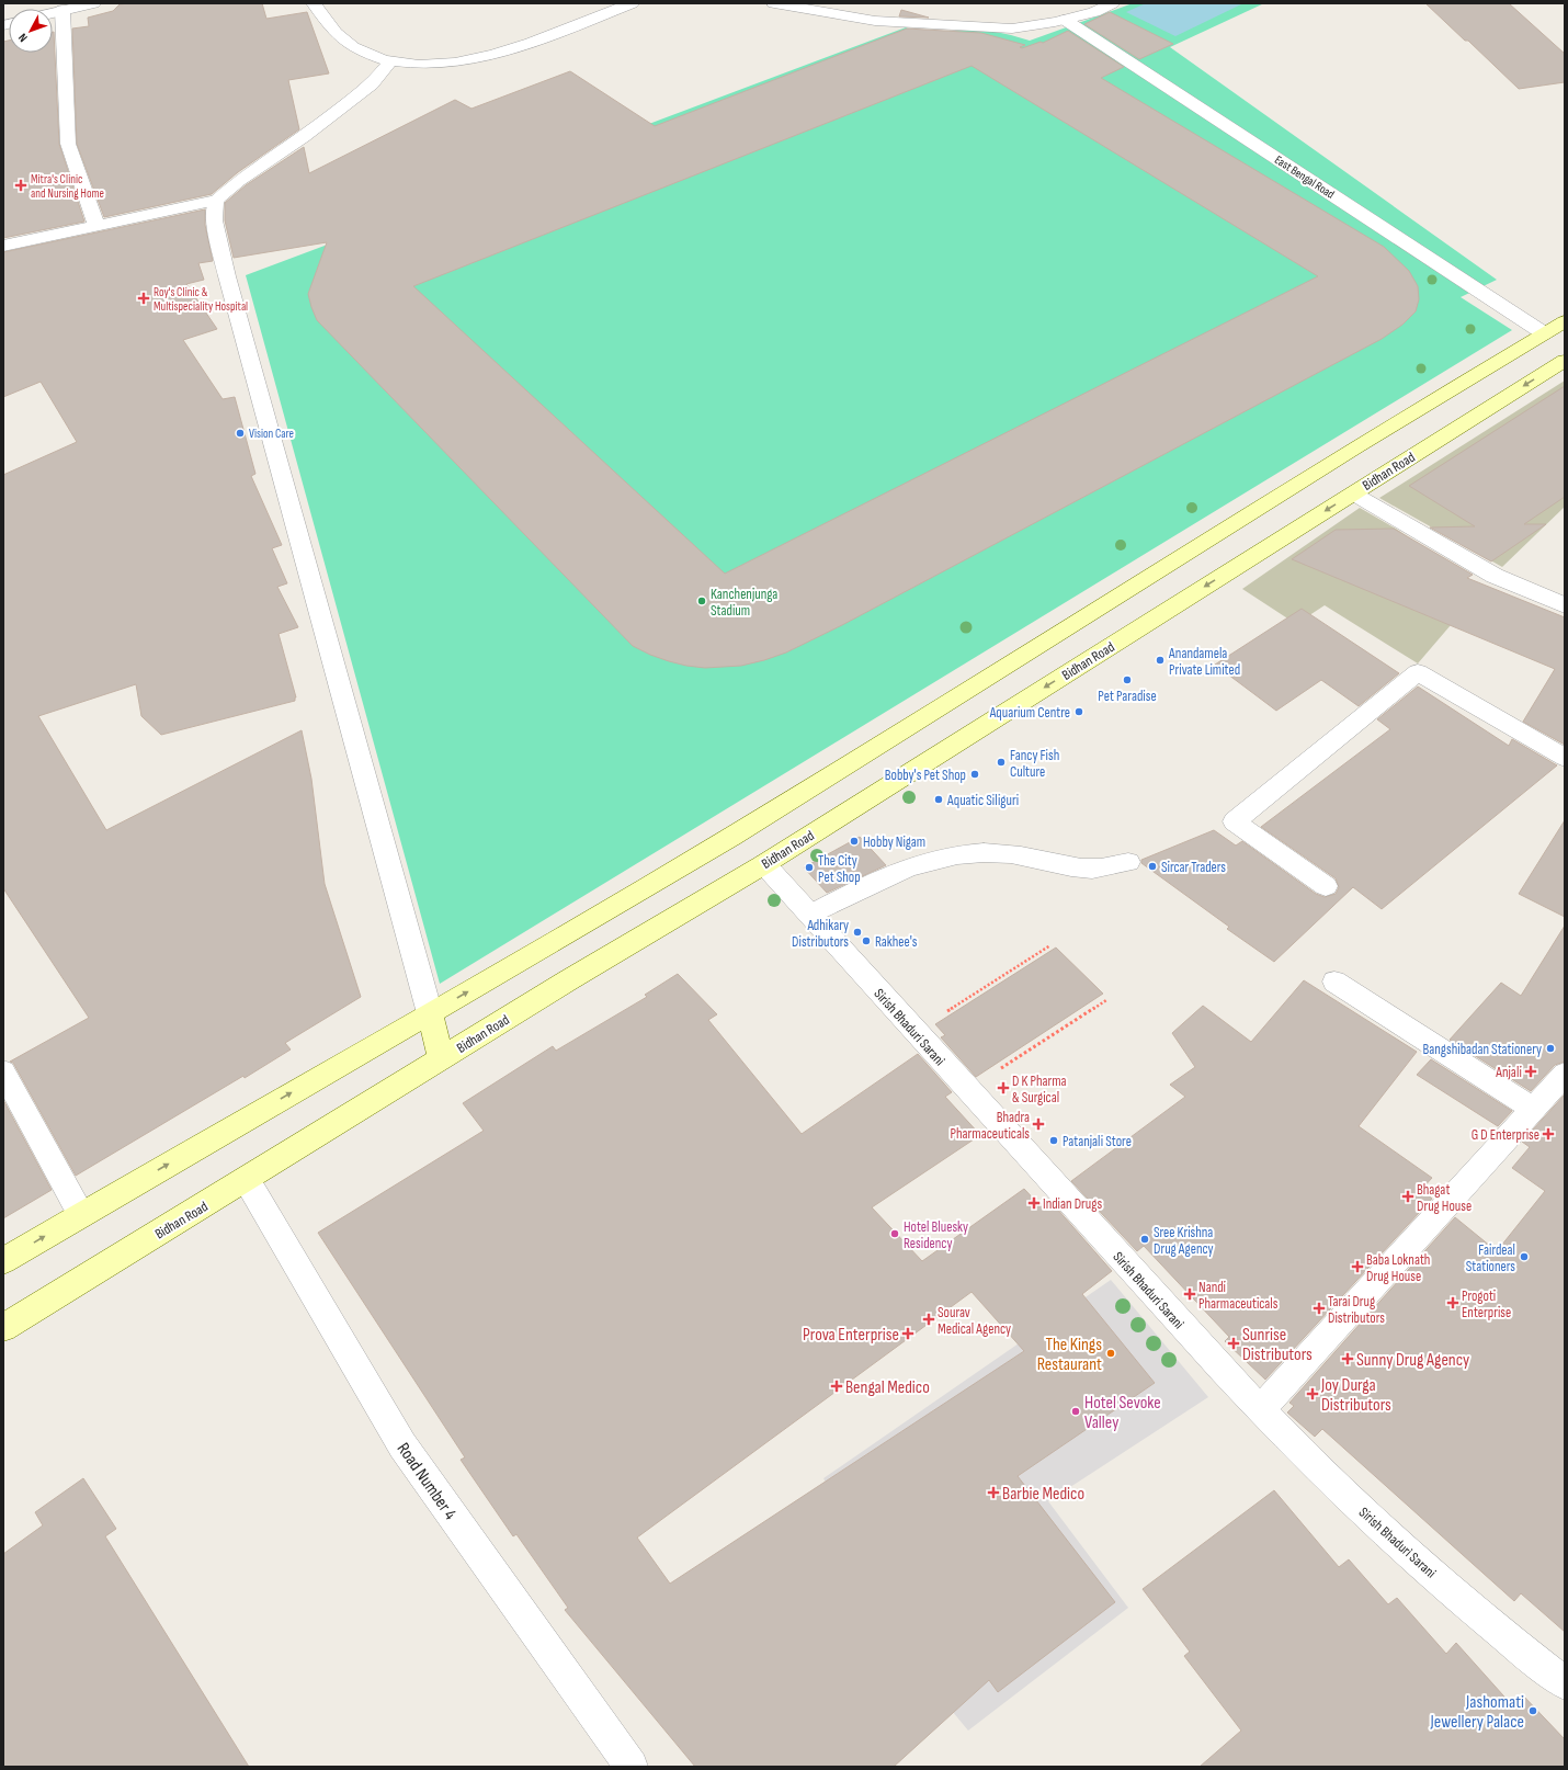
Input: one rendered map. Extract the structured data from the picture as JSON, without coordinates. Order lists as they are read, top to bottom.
{
  "streets": {
    "main road": ["Bidhan Road"],
    "street": ["East Bengal Road", "Sirish Bhaduri Sarani", "Road Number 4"]
  },
  "crossings": [
    ["East Bengal Road", "Bidhan Road"],
    ["Bidhan Road", "Sirish Bhaduri Sarani"],
    ["Bidhan Road", "Road Number 4"]
  ],
  "places": {
    "health": [
      "Mitra's Clinic and Nursing Home",
      "Roy's Clinic & Multispeciality Hospital",
      "Anjali",
      "D K Pharma & Surgical",
      "Bhadra Pharmaceuticals",
      "G D Enterprise",
      "Bhagat Drug House",
      "Indian Drugs",
      "Baba Loknath Drug House",
      "Nandi Pharmaceuticals",
      "Progoti Enterprise",
      "Tarai Drug Distributors",
      "Sourav Medical Agency",
      "Prova Enterprise",
      "Sunrise Distributors",
      "Sunny Drug Agency",
      "Bengal Medico",
      "Joy Durga Distributors",
      "Barbie Medico"
    ],
    "other": [
      "Vision Care",
      "Kanchenjunga Stadium",
      "Anandamela Private Limited",
      "Pet Paradise",
      "Aquarium Centre",
      "Fancy Fish Culture",
      "Bobby's Pet Shop",
      "Aquatic Siliguri",
      "Hobby Nigam",
      "Sircar Traders",
      "The City Pet Shop",
      "Adhikary Distributors",
      "Rakhee's",
      "Bangshibadan Stationery",
      "Patanjali Store",
      "Hotel Bluesky Residency",
      "Sree Krishna Drug Agency",
      "Fairdeal Stationers",
      "The Kings Restaurant",
      "Hotel Sevoke Valley",
      "Jashomati Jewellery Palace"
    ]
  },
  "north": "bottom left"
}
